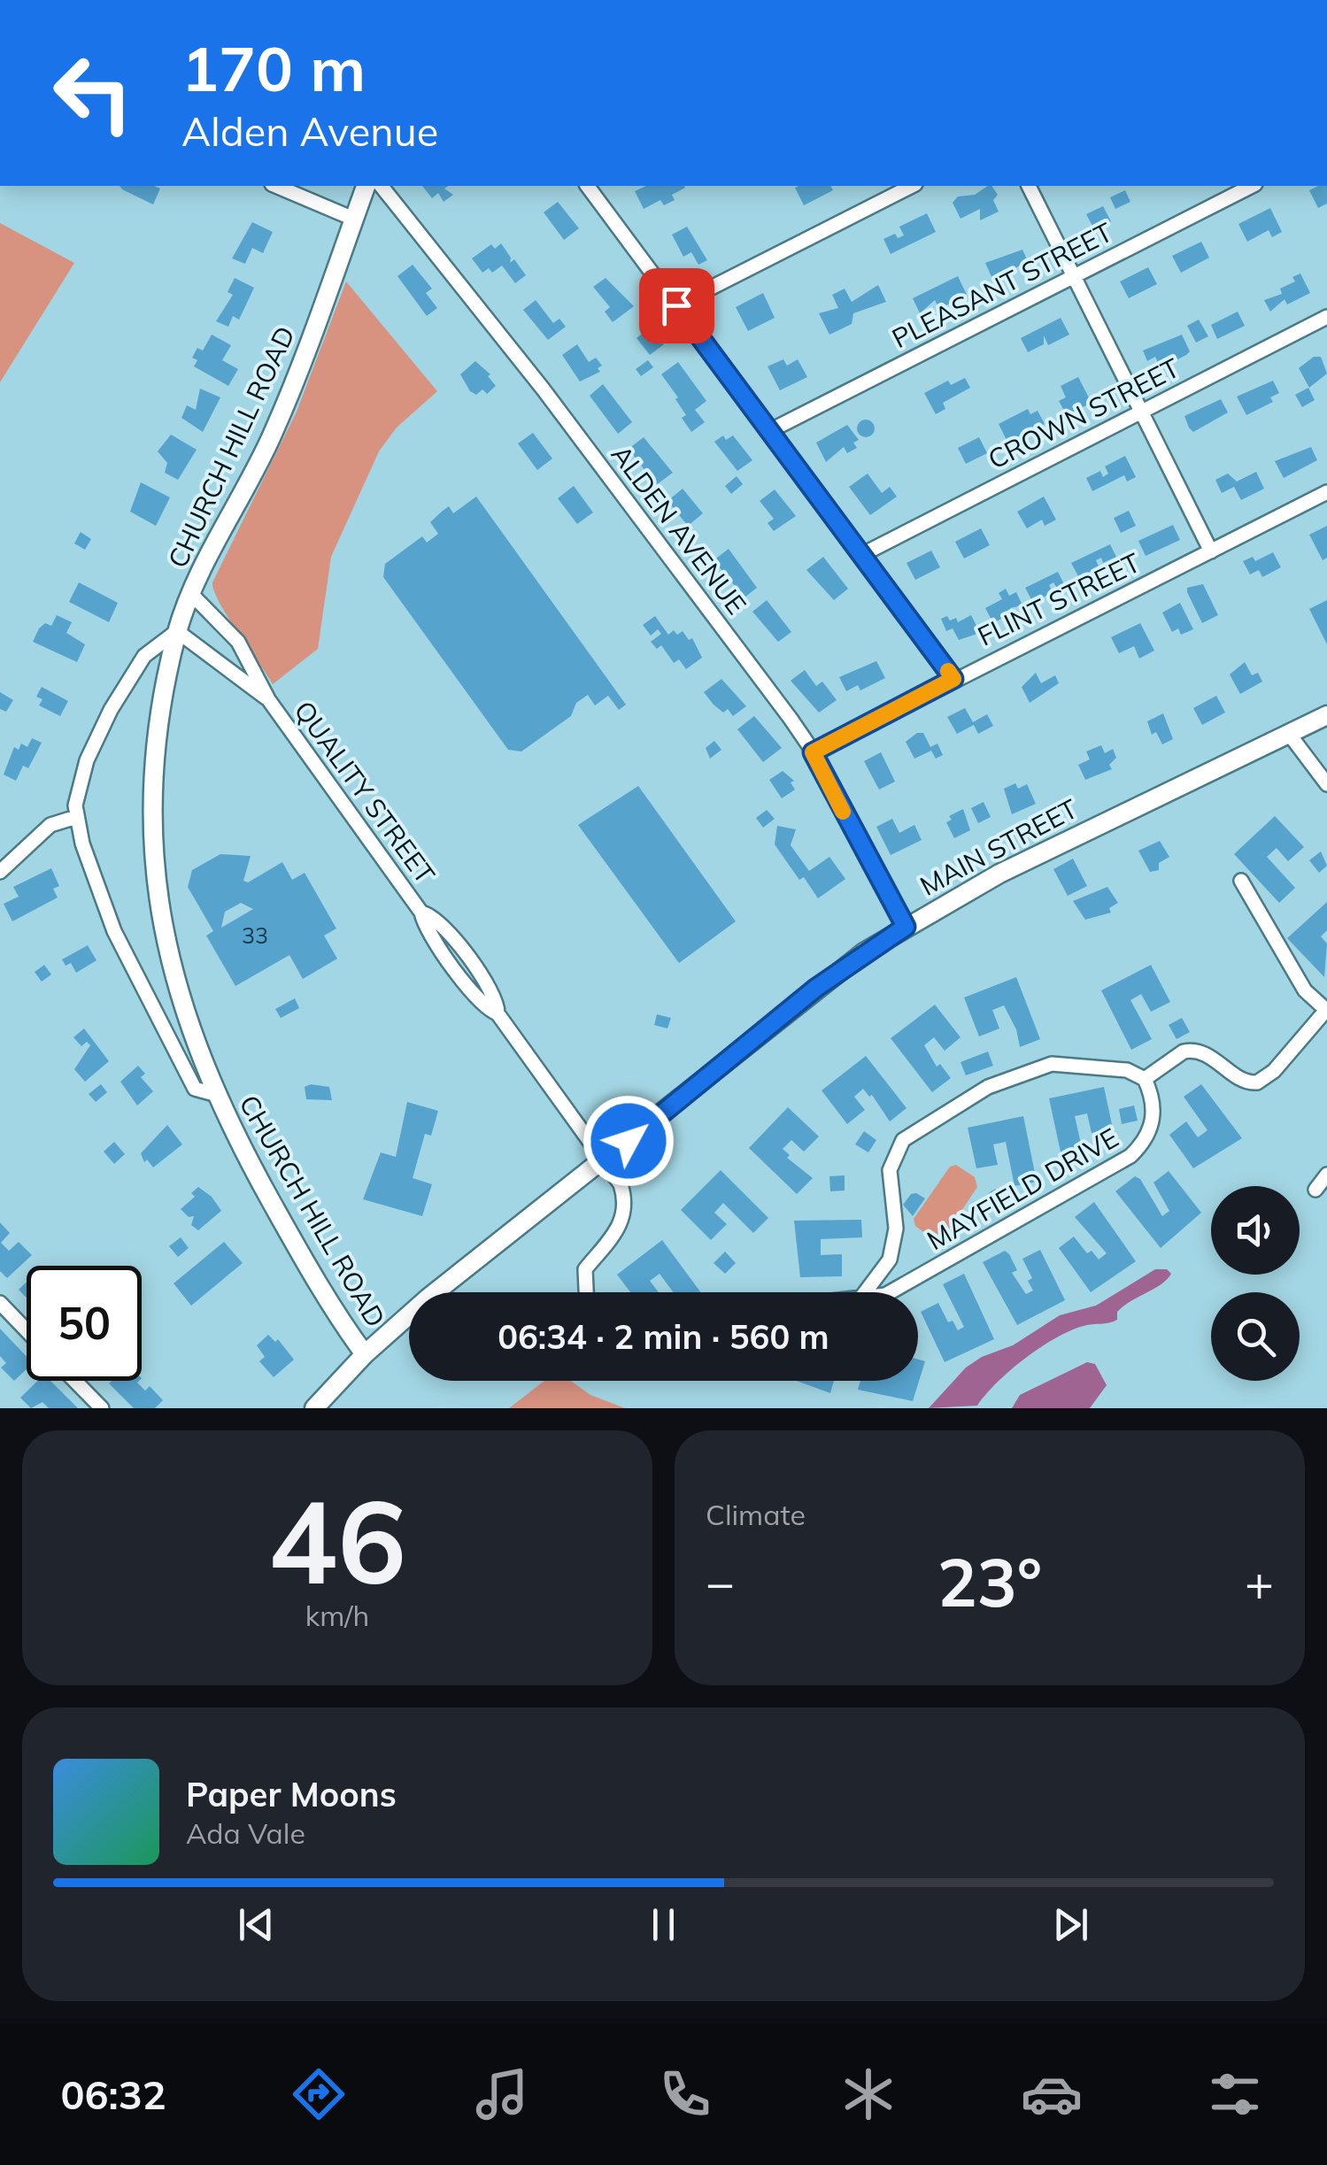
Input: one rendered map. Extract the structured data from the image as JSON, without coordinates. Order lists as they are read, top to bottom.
{
  "streets": {
    "main road": ["CHURCH HILL ROAD", "MAIN STREET"],
    "street": [
      "PLEASANT STREET",
      "CROWN STREET",
      "ALDEN AVENUE",
      "FLINT STREET",
      "QUALITY STREET",
      "MAYFIELD DRIVE"
    ]
  },
  "crossings": [
    ["CHURCH HILL ROAD", "QUALITY STREET"],
    ["CHURCH HILL ROAD", "MAIN STREET"],
    ["ALDEN AVENUE", "FLINT STREET"],
    ["ALDEN AVENUE", "MAIN STREET"],
    ["QUALITY STREET", "MAIN STREET"]
  ],
  "house_numbers": ["33"],
  "page": {
    "turn": ["170 m", "Alden Avenue"],
    "limit": "50",
    "trip": "06:34 · 2 min · 560 m",
    "tile": [
      ["46", "km/h"],
      "Climate"
    ],
    "heat": ["−", "23°", "+"],
    "song": ["Paper Moons", "Ada Vale"],
    "tabs": "06:32"
  }
}
